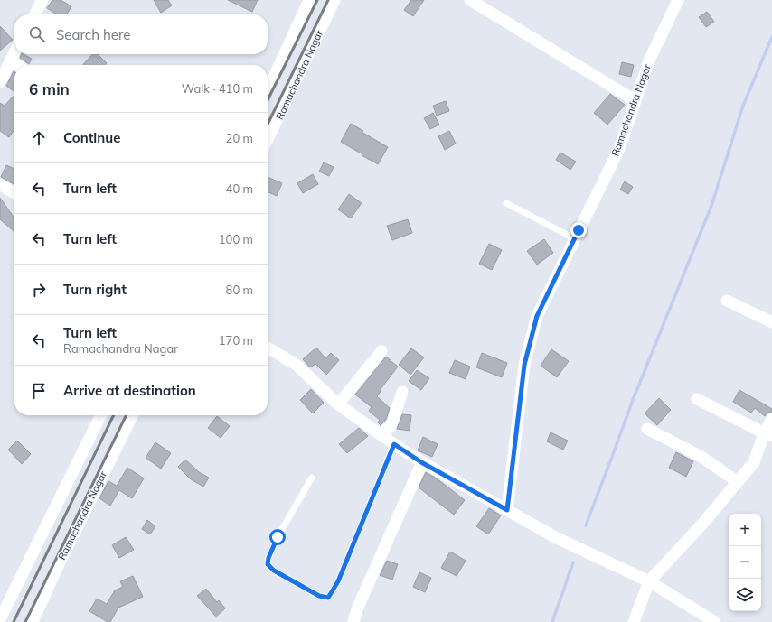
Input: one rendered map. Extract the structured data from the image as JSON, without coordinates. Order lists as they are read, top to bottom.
{
  "streets": {
    "street": ["Ramachandra Nagar"]
  },
  "page": {
    "search": "Search here",
    "heading": ["6 min", "Walk · 410 m"],
    "list": [
      ["Continue", "20 m"],
      ["Turn left", "40 m"],
      ["Turn left", "100 m"],
      ["Turn right", "80 m"],
      ["Turn left", "Ramachandra Nagar", "170 m"],
      "Arrive at destination"
    ],
    "map_buttons": ["+", "−"]
  }
}
